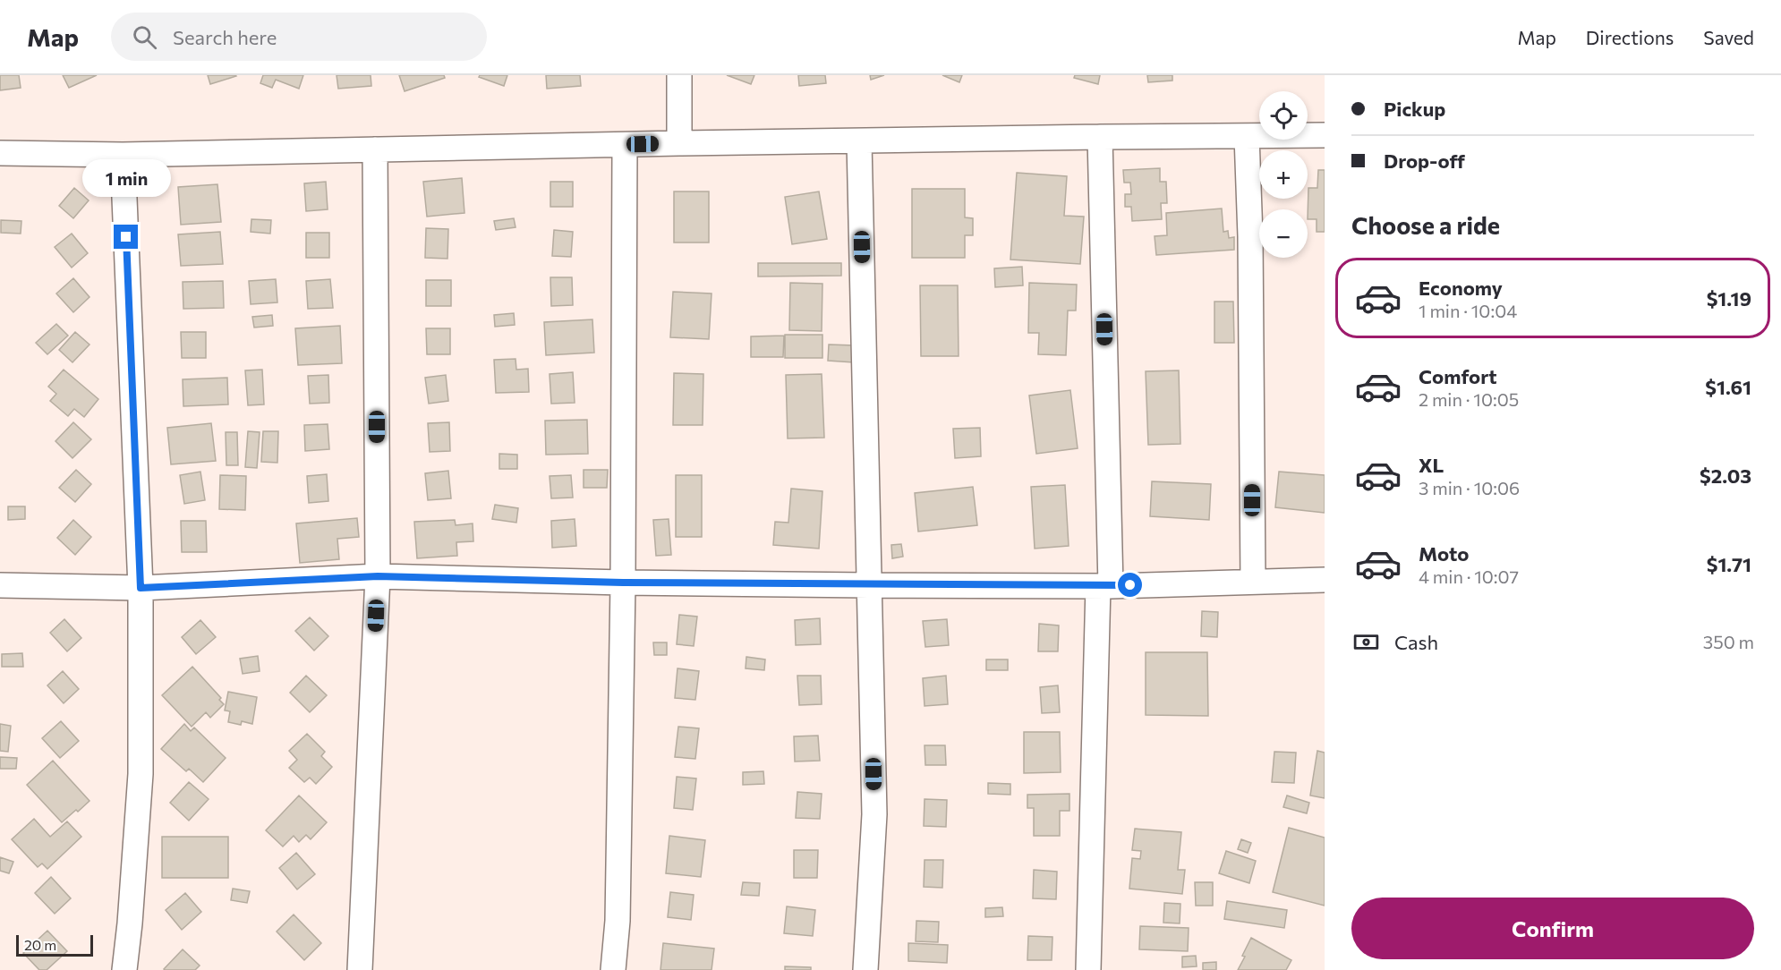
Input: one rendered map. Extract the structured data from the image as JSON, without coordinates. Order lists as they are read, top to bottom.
{
  "scale_bar": "20 m",
  "page": {
    "header": "Map",
    "search": "Search here",
    "nav": ["Map", "Directions", "Saved"],
    "banner": ["Pickup", "Drop-off"],
    "map_buttons": ["+", "−"],
    "bubble": "1 min",
    "heading": "Choose a ride",
    "list": [
      {
        "name": "Economy",
        "note": "1 min · 10:04",
        "value": "$1.19"
      },
      {
        "name": "Comfort",
        "note": "2 min · 10:05",
        "value": "$1.61"
      },
      {
        "name": "XL",
        "note": "3 min · 10:06",
        "value": "$2.03"
      },
      {
        "name": "Moto",
        "note": "4 min · 10:07",
        "value": "$1.71"
      }
    ],
    "pay": ["Cash", "350 m"],
    "buttons": "Confirm",
    "scale": "20 m"
  }
}
